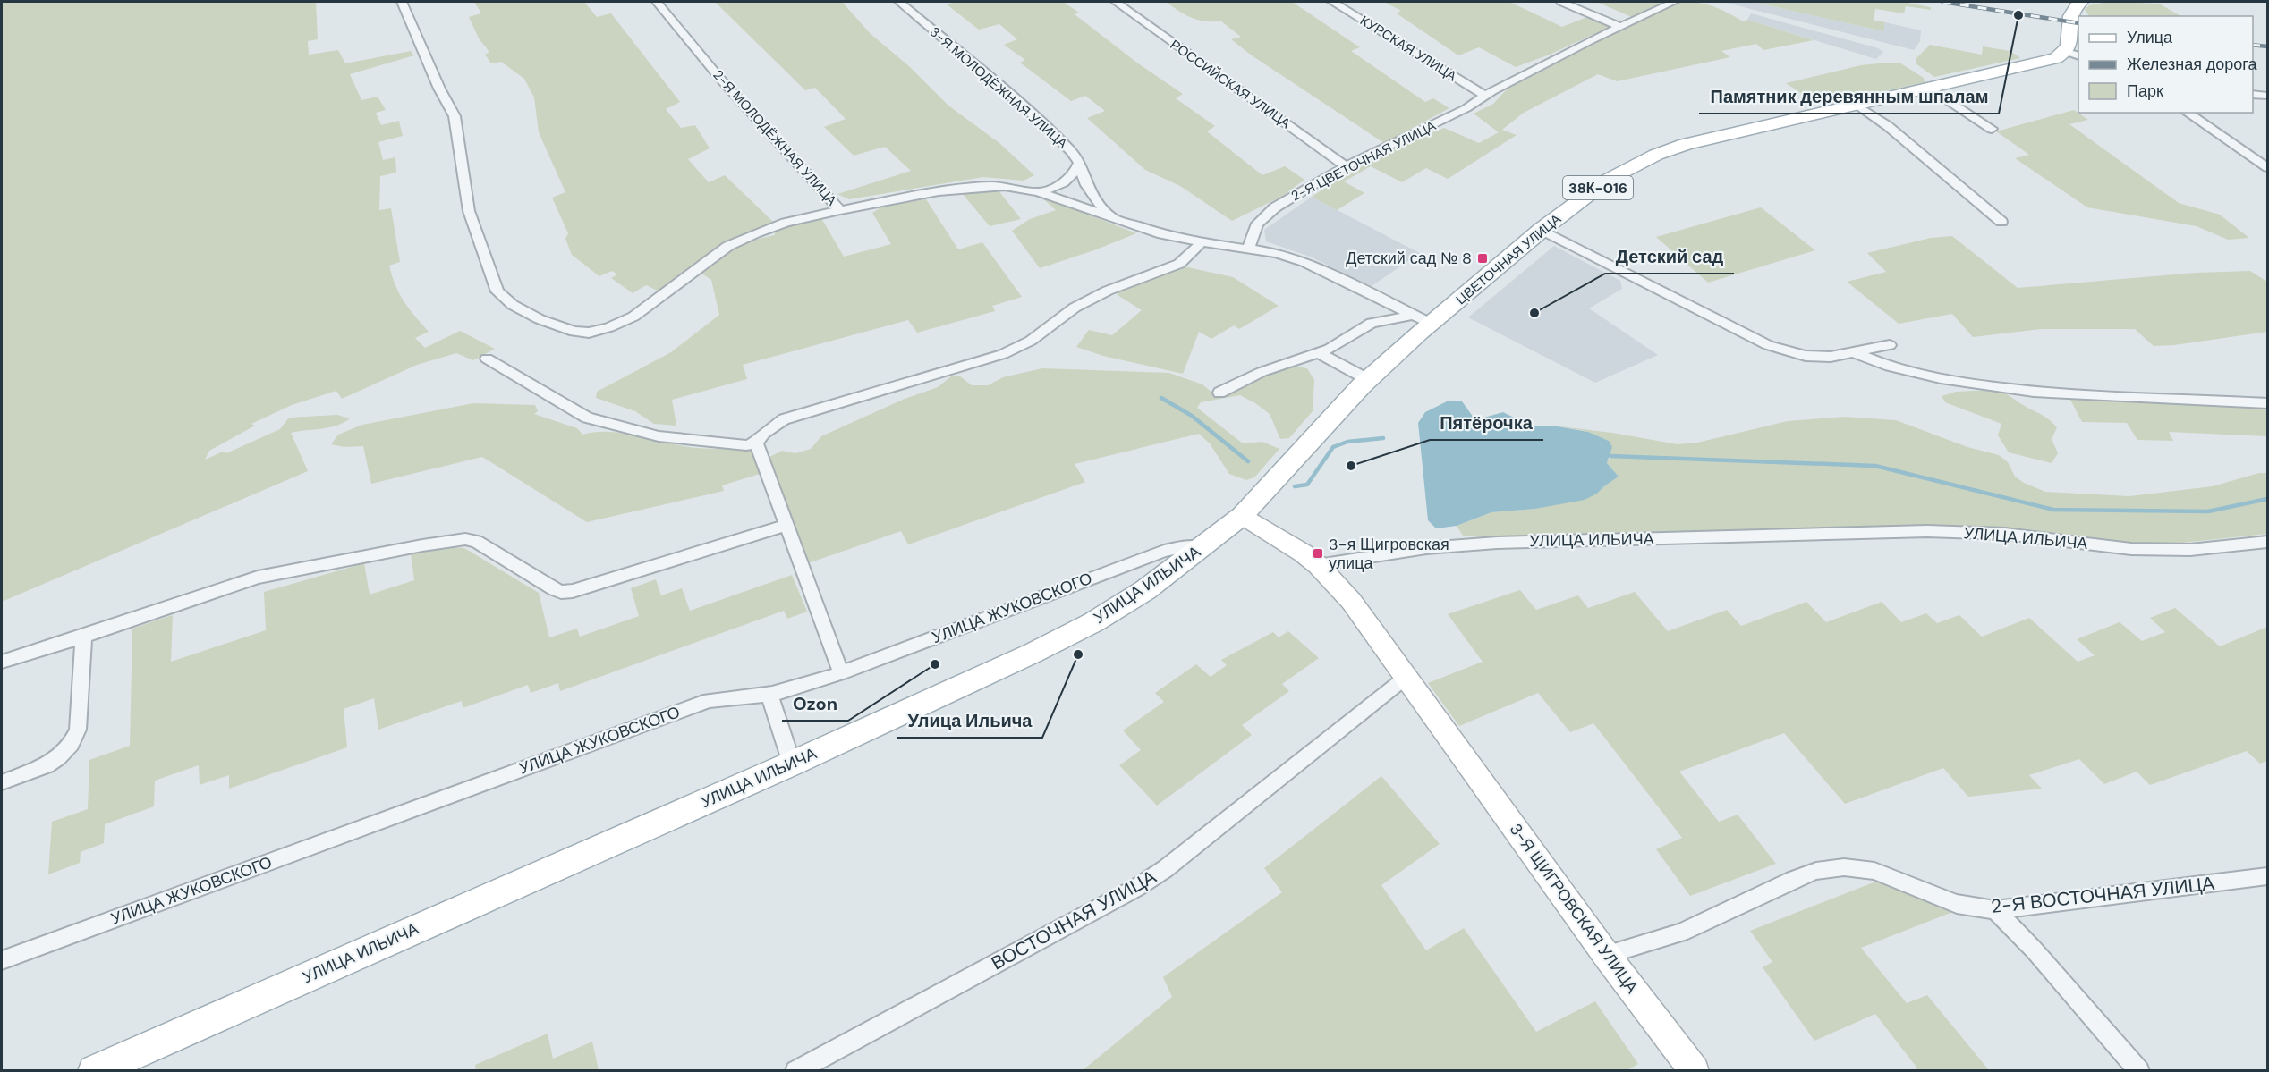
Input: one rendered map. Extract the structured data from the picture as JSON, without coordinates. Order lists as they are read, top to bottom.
{
  "streets": {
    "main road": ["38К-016", "ЦВЕТОЧНАЯ УЛИЦА", "УЛИЦА ИЛЬИЧА"],
    "street": [
      "КУРСКАЯ УЛИЦА",
      "РОССИЙСКАЯ УЛИЦА",
      "3-Я МОЛОДЁЖНАЯ УЛИЦА",
      "2-Я МОЛОДЁЖНАЯ УЛИЦА",
      "2-Я ЦВЕТОЧНАЯ УЛИЦА",
      "УЛИЦА ЖУКОВСКОГО",
      "2-Я ВОСТОЧНАЯ УЛИЦА",
      "3-Я ЩИГРОВСКАЯ УЛИЦА",
      "ВОСТОЧНАЯ УЛИЦА"
    ]
  },
  "crossings": [
    ["КУРСКАЯ УЛИЦА", "2-Я ЦВЕТОЧНАЯ УЛИЦА"],
    ["РОССИЙСКАЯ УЛИЦА", "2-Я ЦВЕТОЧНАЯ УЛИЦА"],
    ["3-Я МОЛОДЁЖНАЯ УЛИЦА", "2-Я МОЛОДЁЖНАЯ УЛИЦА"],
    ["2-Я МОЛОДЁЖНАЯ УЛИЦА", "2-Я ЦВЕТОЧНАЯ УЛИЦА"],
    ["ЦВЕТОЧНАЯ УЛИЦА", "УЛИЦА ИЛЬИЧА"],
    ["УЛИЦА ИЛЬИЧА", "УЛИЦА ЖУКОВСКОГО"],
    ["УЛИЦА ИЛЬИЧА", "3-Я ЩИГРОВСКАЯ УЛИЦА"],
    ["2-Я ВОСТОЧНАЯ УЛИЦА", "3-Я ЩИГРОВСКАЯ УЛИЦА"],
    ["3-Я ЩИГРОВСКАЯ УЛИЦА", "ВОСТОЧНАЯ УЛИЦА"]
  ],
  "places": {
    "other": [
      "Памятник деревянным шпалам",
      "Детский сад",
      "Пятёрочка",
      "Улица Ильича",
      "Ozon"
    ],
    "transit": ["Детский сад № 8", "3-я Щигровская улица"]
  },
  "legend": ["Улица", "Железная дорога", "Парк"]
}
